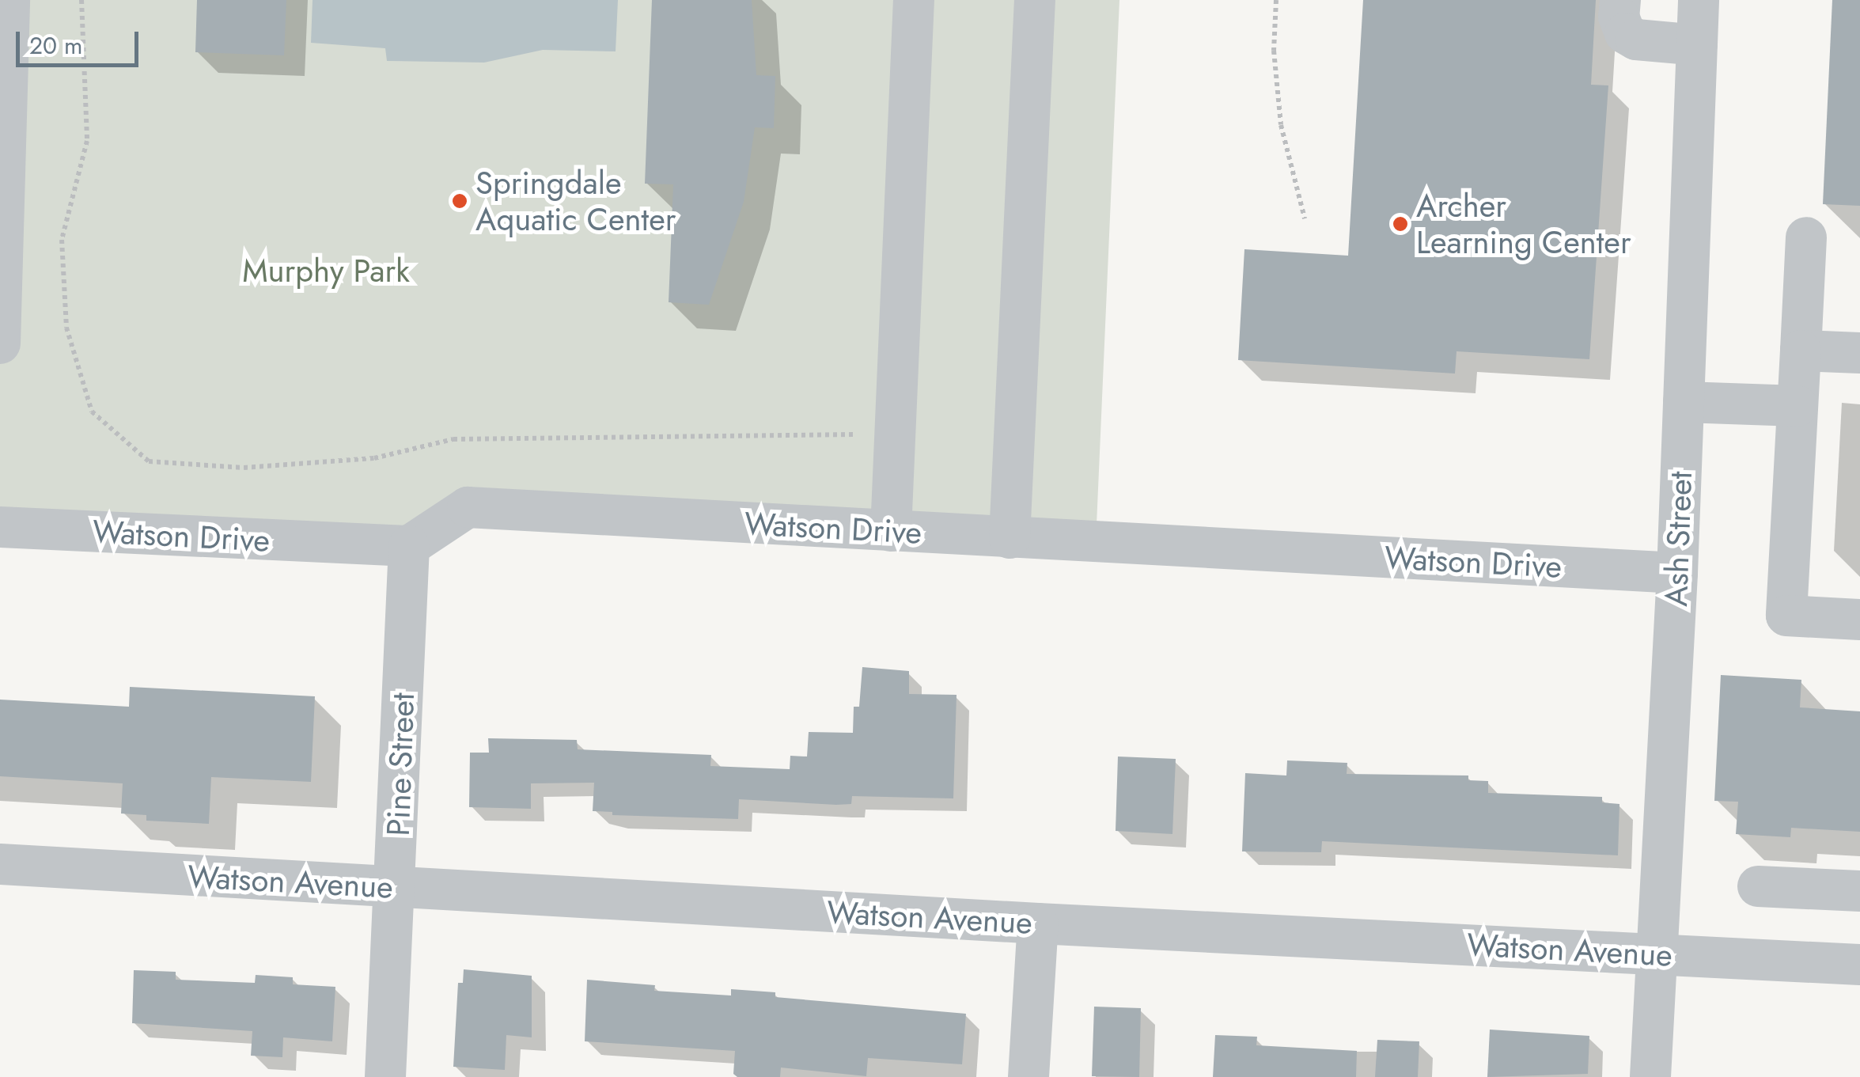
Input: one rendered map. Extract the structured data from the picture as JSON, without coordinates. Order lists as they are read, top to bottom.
{
  "streets": {
    "street": [
      "Watson Drive",
      "Ash Street",
      "Pine Street",
      "Watson Avenue"
    ]
  },
  "crossings": [
    ["Watson Drive", "Ash Street"],
    ["Watson Drive", "Pine Street"],
    ["Ash Street", "Watson Avenue"],
    ["Pine Street", "Watson Avenue"]
  ],
  "parks": ["Murphy Park"],
  "places": ["Springdale Aquatic Center", "Archer Learning Center"],
  "scale_bar": "20 m"
}
